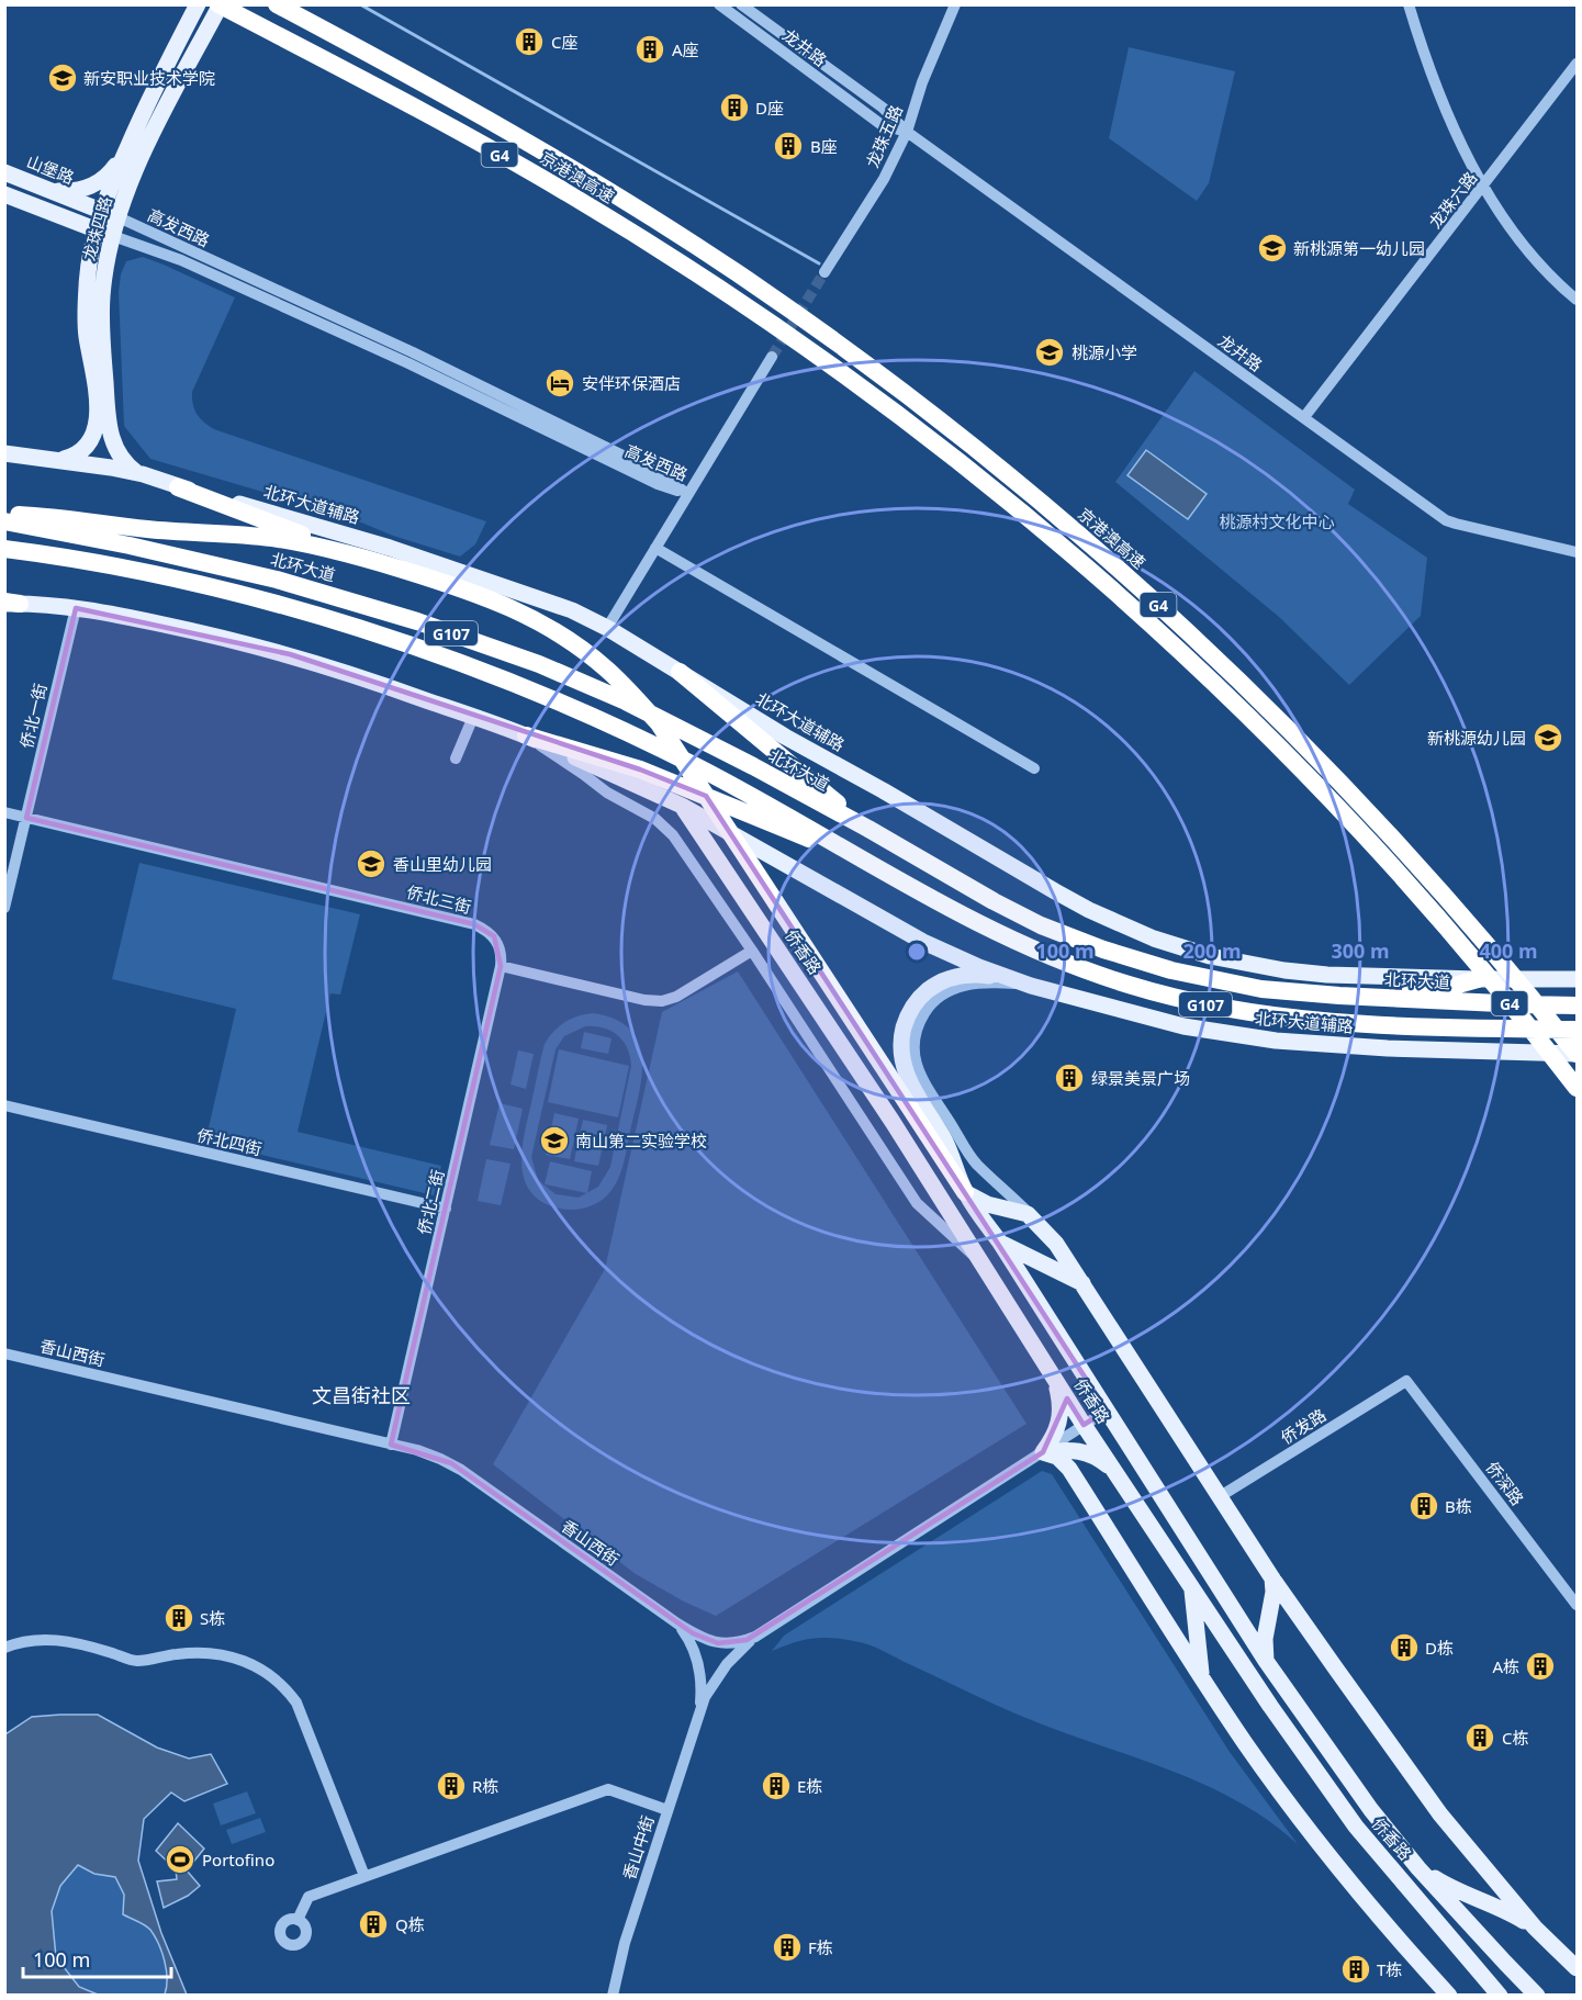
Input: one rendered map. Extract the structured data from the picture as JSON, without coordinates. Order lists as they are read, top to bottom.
{
  "streets": {
    "highway": [
      "G4",
      "京港澳高速",
      "北环大道",
      "G107"
    ],
    "main road": [
      "山堡路",
      "龙珠四路",
      "北环大道辅路",
      "侨香路"
    ],
    "street": [
      "龙井路",
      "龙珠五路",
      "龙珠六路",
      "高发西路",
      "侨北一街",
      "侨北三街",
      "侨北四街",
      "侨北二街",
      "香山西街",
      "侨发路",
      "侨深路",
      "香山中街"
    ]
  },
  "crossings": [
    ["龙井路", "龙珠五路"],
    ["龙井路", "龙珠六路"],
    ["山堡路", "高发西路"],
    ["山堡路", "龙珠四路"],
    ["京港澳高速", "龙珠四路"],
    ["京港澳高速", "北环大道辅路"],
    ["高发西路", "龙珠四路"],
    ["龙珠四路", "北环大道辅路"],
    ["北环大道辅路", "侨北一街"],
    ["北环大道辅路", "侨香路"],
    ["侨北一街", "侨北三街"],
    ["侨北三街", "侨北二街"],
    ["侨香路", "香山西街"],
    ["侨北四街", "侨北二街"],
    ["侨北二街", "香山西街"],
    ["香山西街", "香山中街"],
    ["侨发路", "侨深路"]
  ],
  "districts": ["文昌街社区"],
  "parks": ["桃源村文化中心"],
  "places": {
    "building": [
      "C座",
      "A座",
      "D座",
      "B座",
      "绿景美景广场",
      "B栋",
      "S栋",
      "D栋",
      "A栋",
      "C栋",
      "R栋",
      "E栋",
      "Q栋",
      "F栋",
      "T栋"
    ],
    "school or university": [
      "新安职业技术学院",
      "新桃源第一幼儿园",
      "桃源小学",
      "新桃源幼儿园",
      "香山里幼儿园",
      "南山第二实验学校"
    ],
    "hotel": ["安伴环保酒店"],
    "sports": ["Portofino"]
  },
  "scale_bar": "100 m",
  "rings": [
    "100 m",
    "200 m",
    "300 m",
    "400 m"
  ]
}
